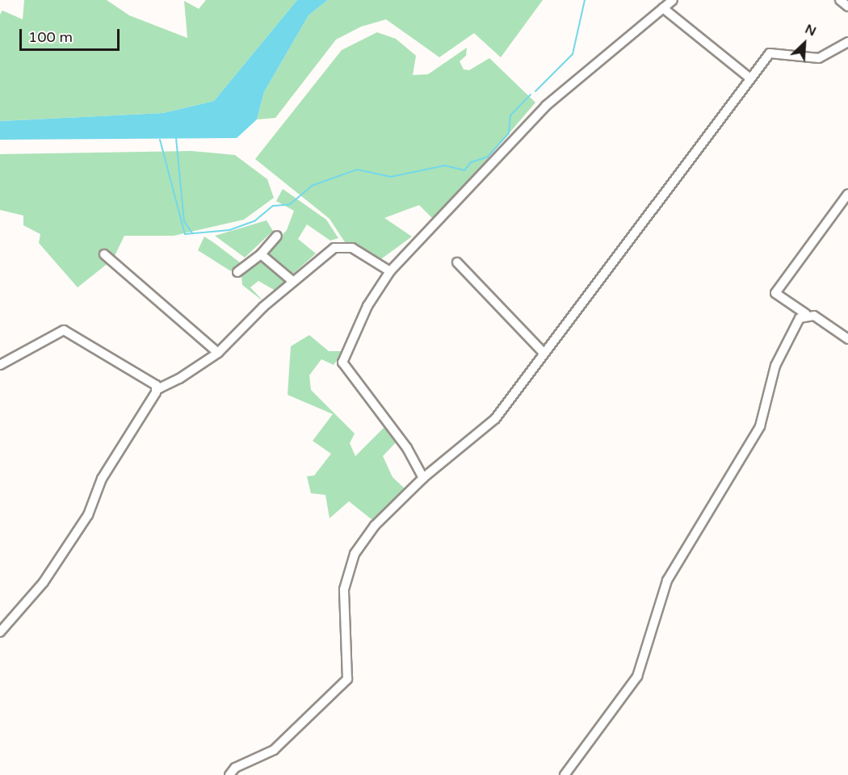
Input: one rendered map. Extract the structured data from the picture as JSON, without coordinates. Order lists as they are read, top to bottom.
{
  "scale_bar": "100 m",
  "north": "top right"
}
